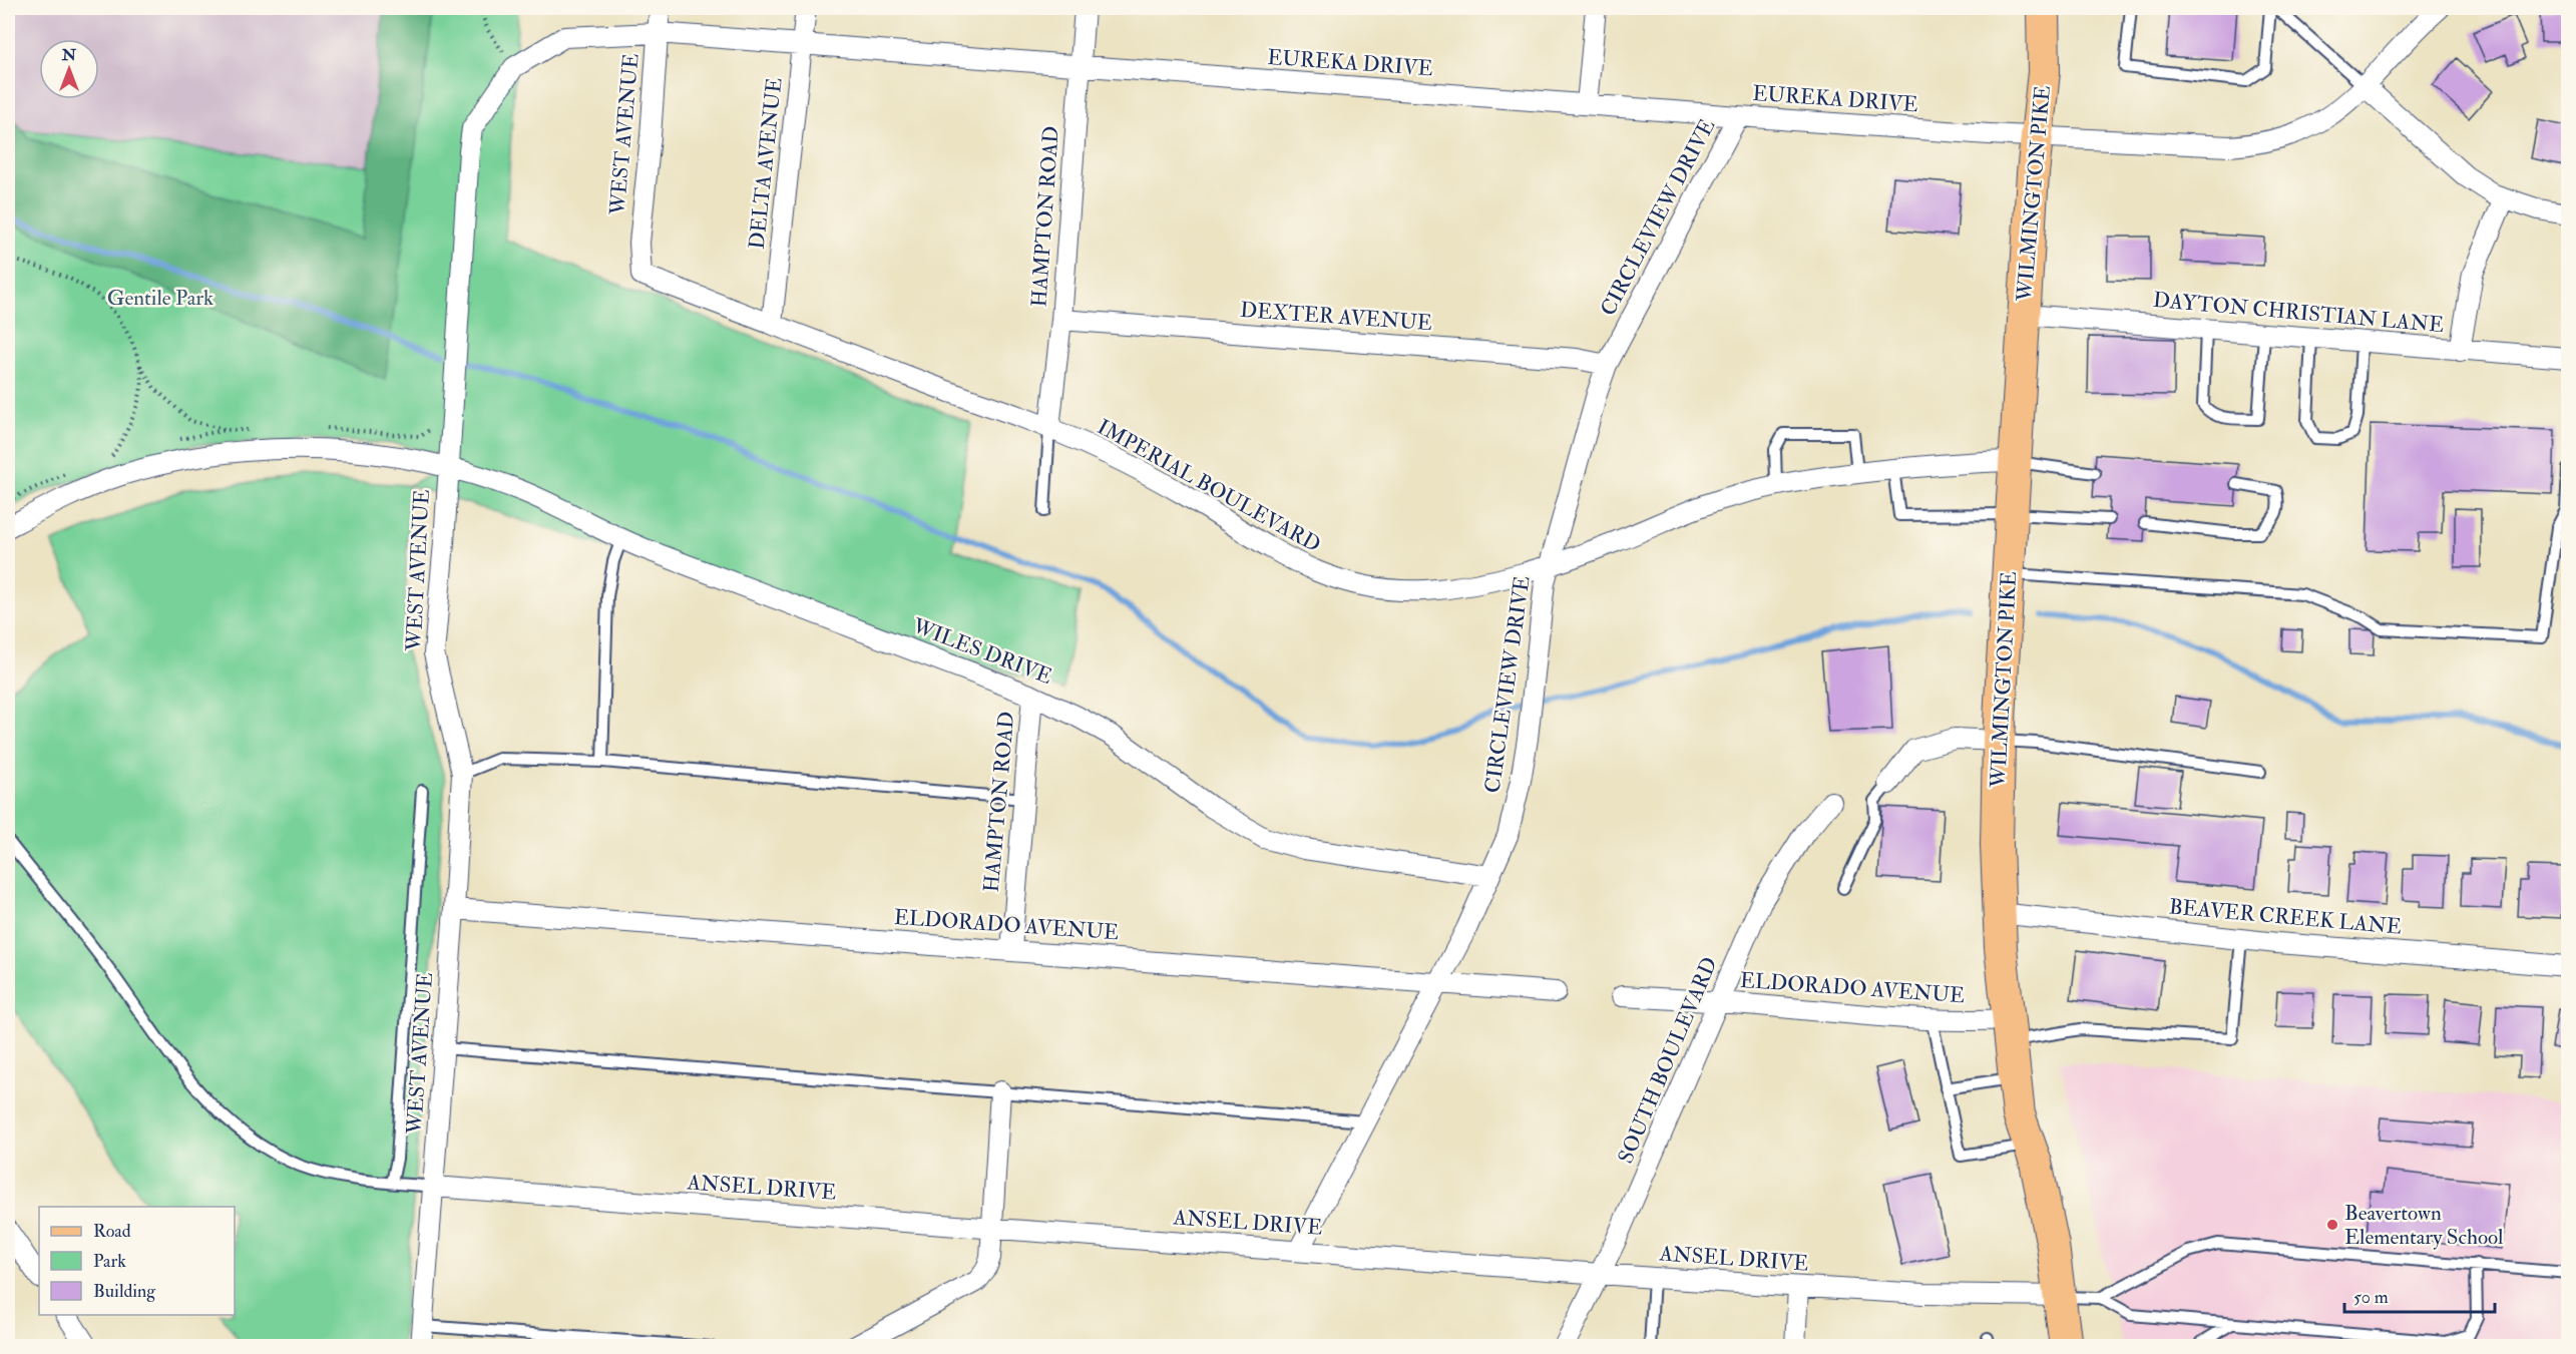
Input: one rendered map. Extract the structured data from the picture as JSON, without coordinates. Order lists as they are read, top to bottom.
{
  "streets": {
    "main road": ["WILMINGTON PIKE"],
    "street": [
      "EUREKA DRIVE",
      "WEST AVENUE",
      "DELTA AVENUE",
      "HAMPTON ROAD",
      "CIRCLEVIEW DRIVE",
      "DAYTON CHRISTIAN LANE",
      "DEXTER AVENUE",
      "IMPERIAL BOULEVARD",
      "WILES DRIVE",
      "BEAVER CREEK LANE",
      "ELDORADO AVENUE",
      "SOUTH BOULEVARD",
      "ANSEL DRIVE"
    ]
  },
  "crossings": [
    ["EUREKA DRIVE", "WEST AVENUE"],
    ["EUREKA DRIVE", "DELTA AVENUE"],
    ["EUREKA DRIVE", "WILMINGTON PIKE"],
    ["EUREKA DRIVE", "HAMPTON ROAD"],
    ["EUREKA DRIVE", "CIRCLEVIEW DRIVE"],
    ["WEST AVENUE", "IMPERIAL BOULEVARD"],
    ["WEST AVENUE", "WILES DRIVE"],
    ["WEST AVENUE", "ELDORADO AVENUE"],
    ["WEST AVENUE", "ANSEL DRIVE"],
    ["DELTA AVENUE", "IMPERIAL BOULEVARD"],
    ["WILMINGTON PIKE", "DAYTON CHRISTIAN LANE"],
    ["WILMINGTON PIKE", "IMPERIAL BOULEVARD"],
    ["WILMINGTON PIKE", "BEAVER CREEK LANE"],
    ["WILMINGTON PIKE", "ELDORADO AVENUE"],
    ["WILMINGTON PIKE", "ANSEL DRIVE"],
    ["HAMPTON ROAD", "DEXTER AVENUE"],
    ["HAMPTON ROAD", "IMPERIAL BOULEVARD"],
    ["HAMPTON ROAD", "WILES DRIVE"],
    ["HAMPTON ROAD", "ELDORADO AVENUE"],
    ["CIRCLEVIEW DRIVE", "DEXTER AVENUE"],
    ["CIRCLEVIEW DRIVE", "IMPERIAL BOULEVARD"],
    ["CIRCLEVIEW DRIVE", "WILES DRIVE"],
    ["CIRCLEVIEW DRIVE", "ELDORADO AVENUE"],
    ["CIRCLEVIEW DRIVE", "ANSEL DRIVE"],
    ["ELDORADO AVENUE", "SOUTH BOULEVARD"],
    ["SOUTH BOULEVARD", "ANSEL DRIVE"]
  ],
  "parks": ["Gentile Park"],
  "places": ["Beavertown Elementary School"],
  "legend": ["Road", "Park", "Building"],
  "scale_bar": "50 m",
  "north": "top"
}
